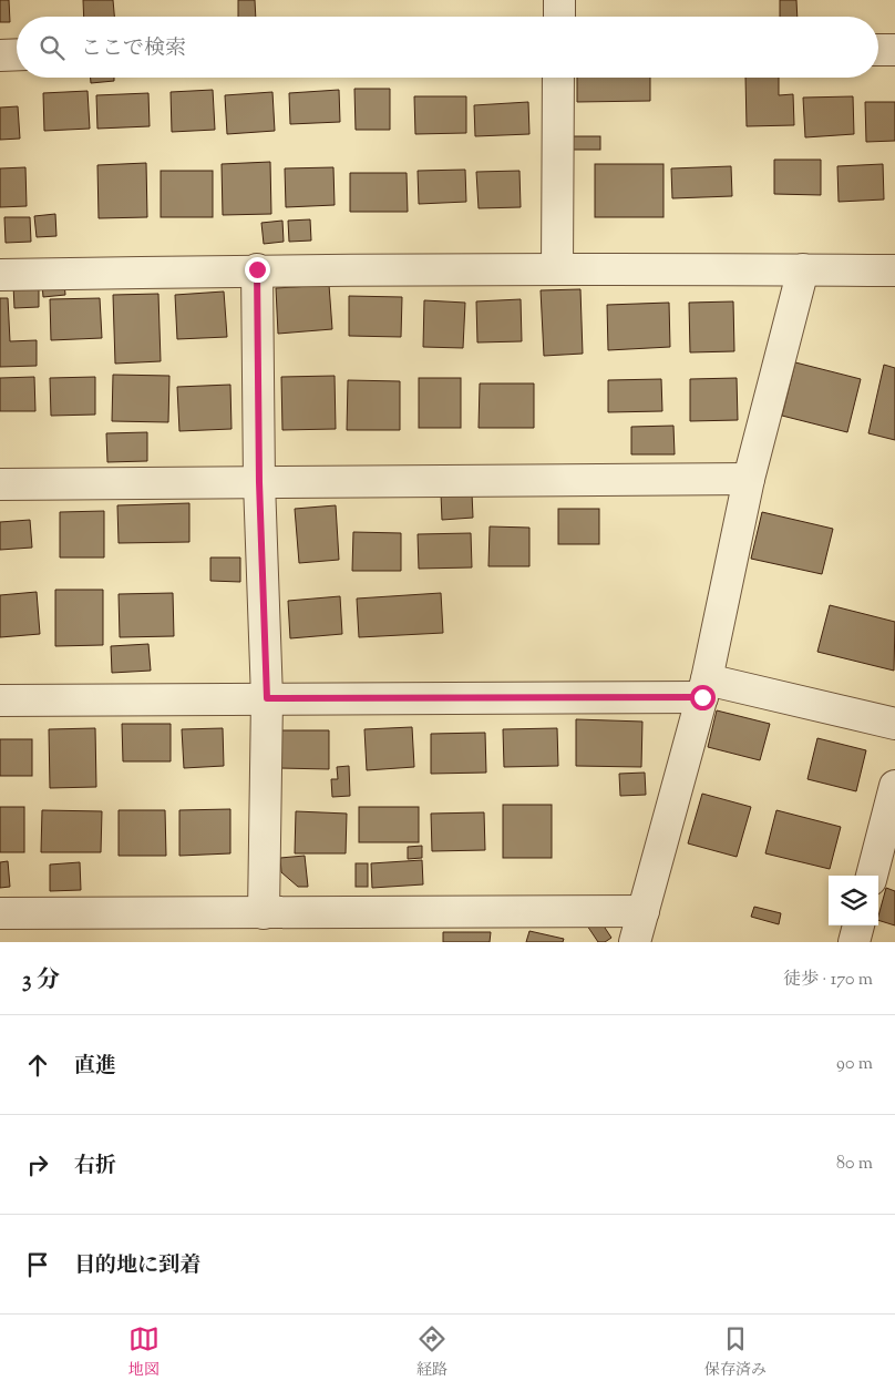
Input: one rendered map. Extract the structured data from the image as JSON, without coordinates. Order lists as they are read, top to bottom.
{
  "page": {
    "search": "ここで検索",
    "heading": ["3 分", "徒歩 · 170 m"],
    "list": [
      ["直進", "90 m"],
      ["右折", "80 m"],
      "目的地に到着"
    ],
    "nav": ["地図", "経路", "保存済み"]
  }
}
